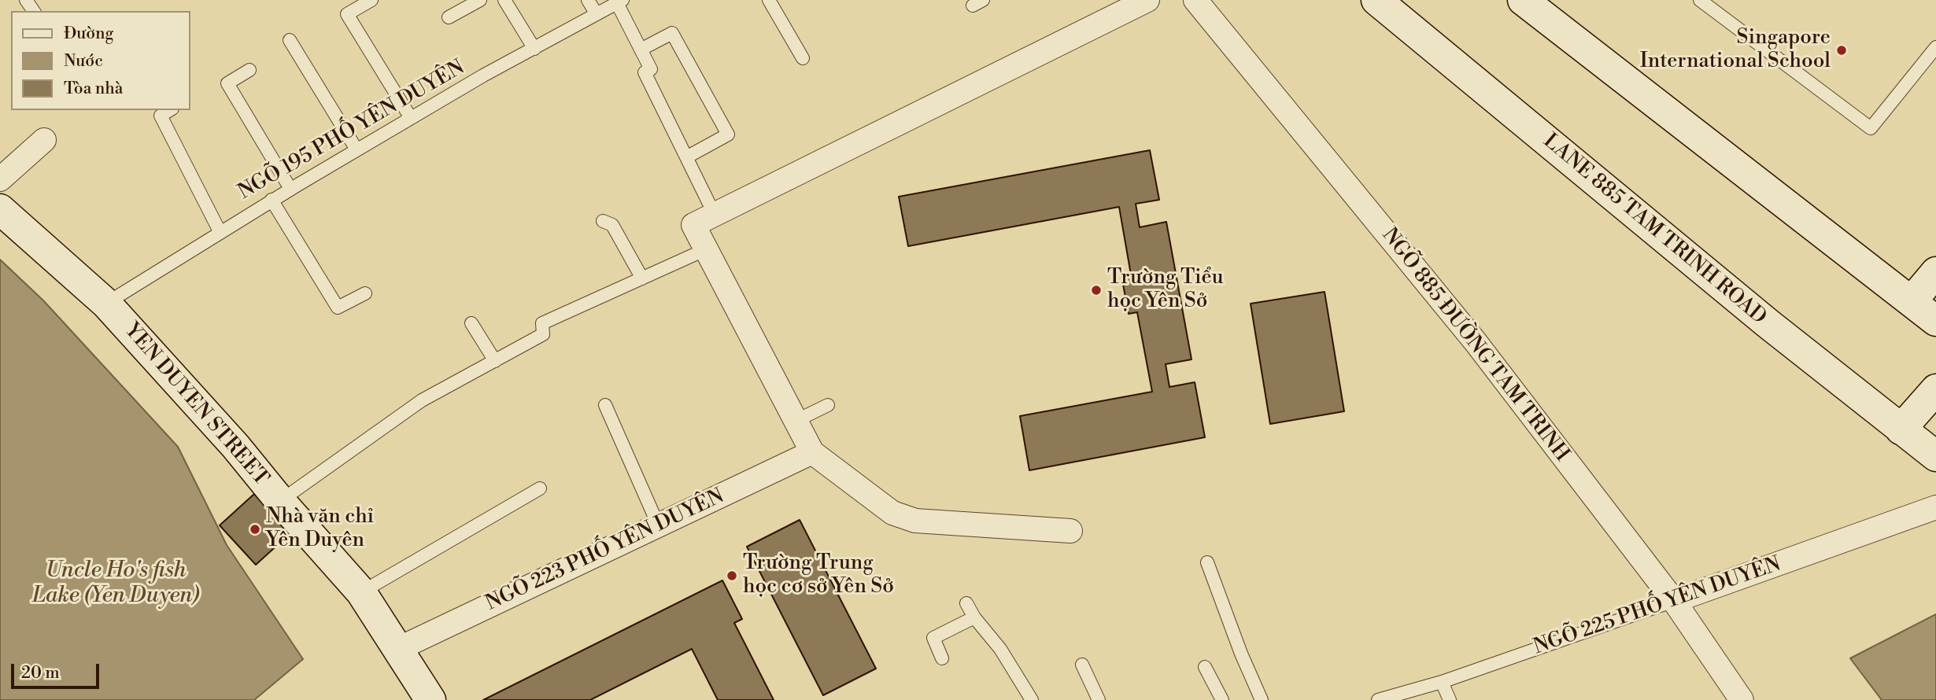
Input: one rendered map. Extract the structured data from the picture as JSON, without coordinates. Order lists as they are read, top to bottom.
{
  "streets": {
    "street": [
      "LANE 885 TAM TRINH ROAD",
      "NGÕ 885 ĐƯỜNG TAM TRINH",
      "YEN DUYEN STREET",
      "NGÕ 223 PHỐ YÊN DUYÊN",
      "NGÕ 225 PHỐ YÊN DUYÊN"
    ],
    "lane": ["NGÕ 195 PHỐ YÊN DUYÊN"]
  },
  "crossings": [
    ["NGÕ 195 PHỐ YÊN DUYÊN", "YEN DUYEN STREET"],
    ["NGÕ 885 ĐƯỜNG TAM TRINH", "NGÕ 225 PHỐ YÊN DUYÊN"],
    ["YEN DUYEN STREET", "NGÕ 223 PHỐ YÊN DUYÊN"]
  ],
  "water": ["Uncle Ho's fish Lake (Yen Duyen)"],
  "places": [
    "Singapore International School",
    "Trường Tiểu học Yên Sở",
    "Nhà văn chỉ Yên Duyên",
    "Trường Trung học cơ sở Yên Sở"
  ],
  "legend": ["Đường", "Nước", "Tòa nhà"],
  "scale_bar": "20 m"
}
